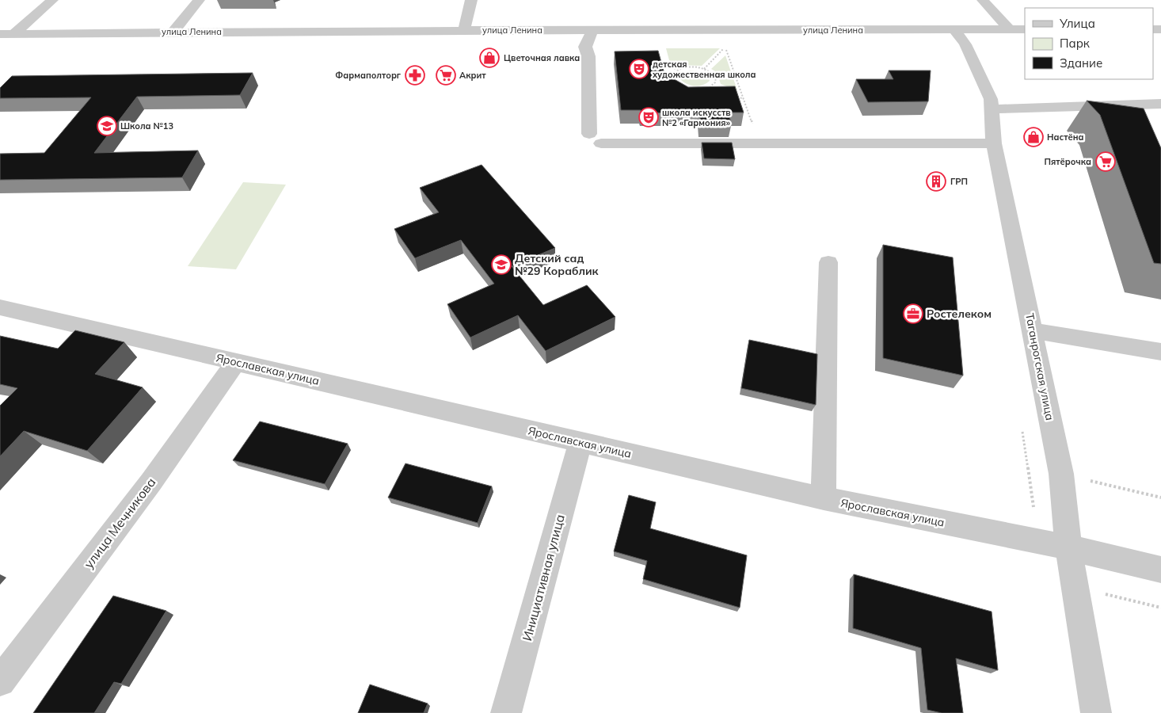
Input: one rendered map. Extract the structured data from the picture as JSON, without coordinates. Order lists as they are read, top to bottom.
{
  "streets": {
    "street": [
      "улица Ленина",
      "Таганрогская улица",
      "Ярославская улица",
      "улица Мечникова",
      "Инициативная улица"
    ]
  },
  "crossings": [
    ["улица Ленина", "Таганрогская улица"],
    ["Таганрогская улица", "Ярославская улица"],
    ["Ярославская улица", "улица Мечникова"],
    ["Ярославская улица", "Инициативная улица"]
  ],
  "places": {
    "shop": ["Цветочная лавка", "Настёна"],
    "theatre": ["детская художественная школа", "школа искусств №2 «Гармония»"],
    "pharmacy": ["Фармаполторг"],
    "supermarket": ["Акрит", "Пятёрочка"],
    "school or university": ["Школа №13", "Детский сад №29 Кораблик"],
    "building": ["ГРП"],
    "office": ["Ростелеком"]
  },
  "legend": ["Улица", "Парк", "Здание"]
}
